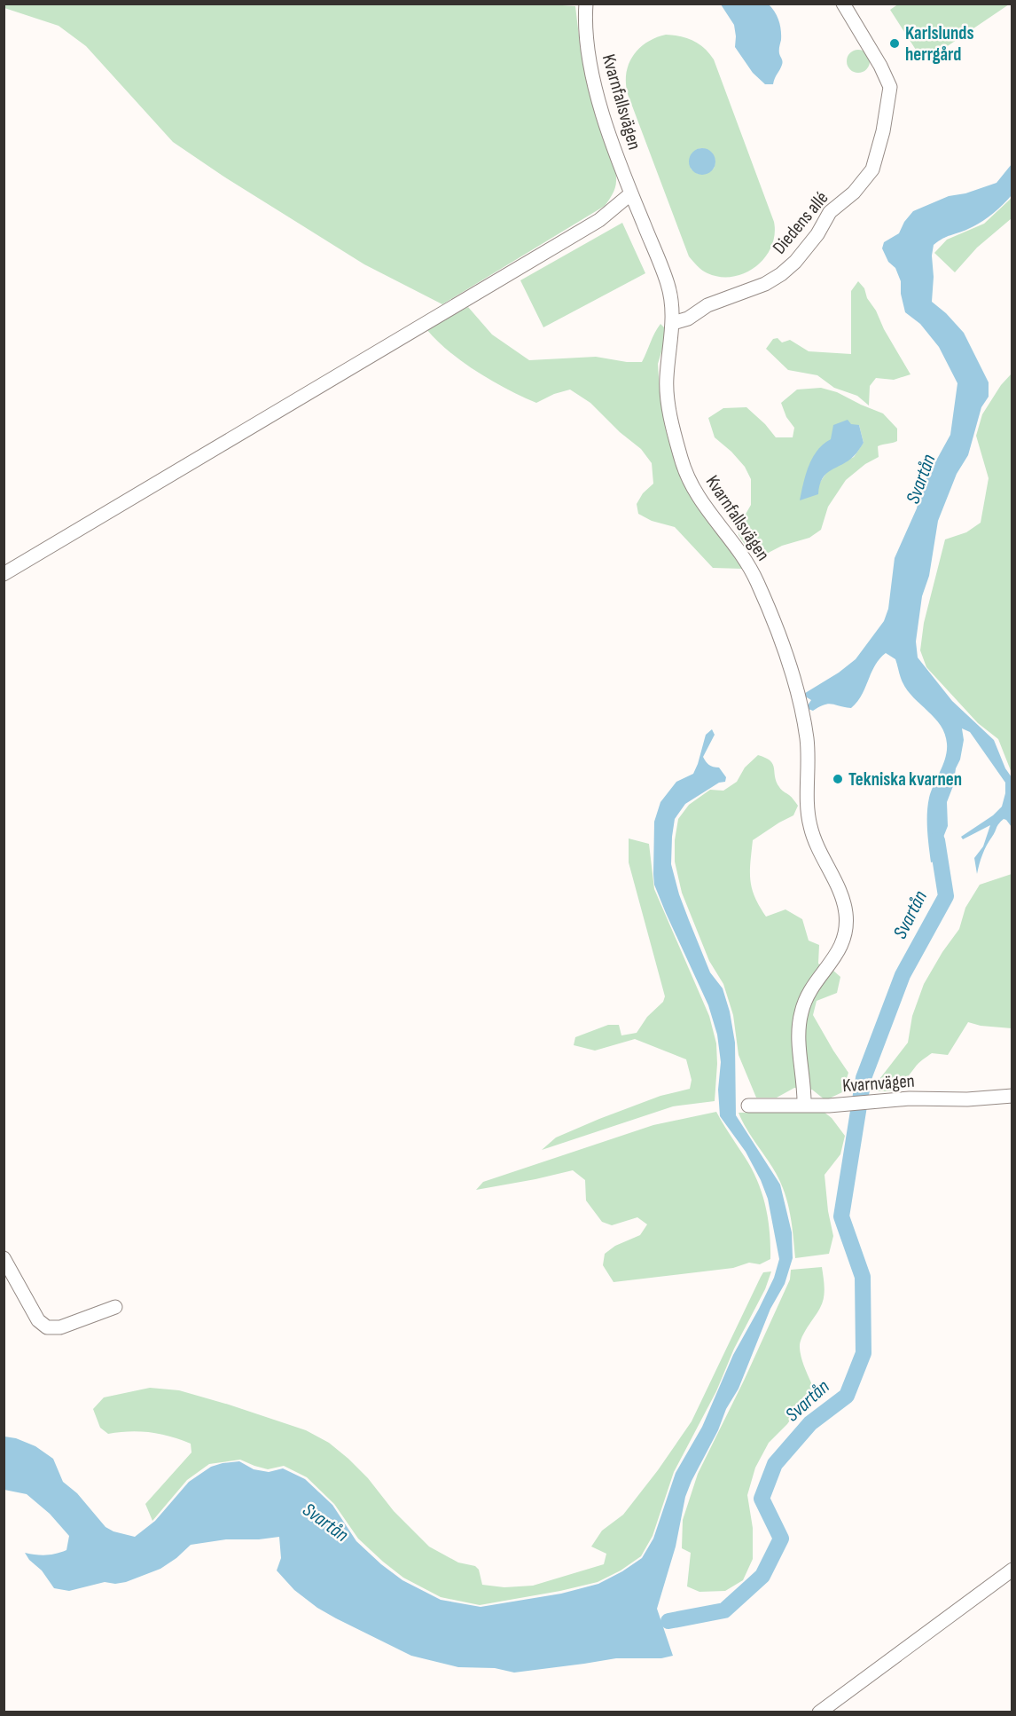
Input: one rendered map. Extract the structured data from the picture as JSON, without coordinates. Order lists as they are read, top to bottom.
{
  "streets": {
    "street": ["Kvarnfallsvägen", "Diedens allé", "Kvarnvägen"]
  },
  "crossings": [
    ["Kvarnfallsvägen", "Diedens allé"],
    ["Kvarnfallsvägen", "Kvarnvägen"]
  ],
  "water": ["Svartån"],
  "places": ["Karlslunds herrgård", "Tekniska kvarnen"]
}
